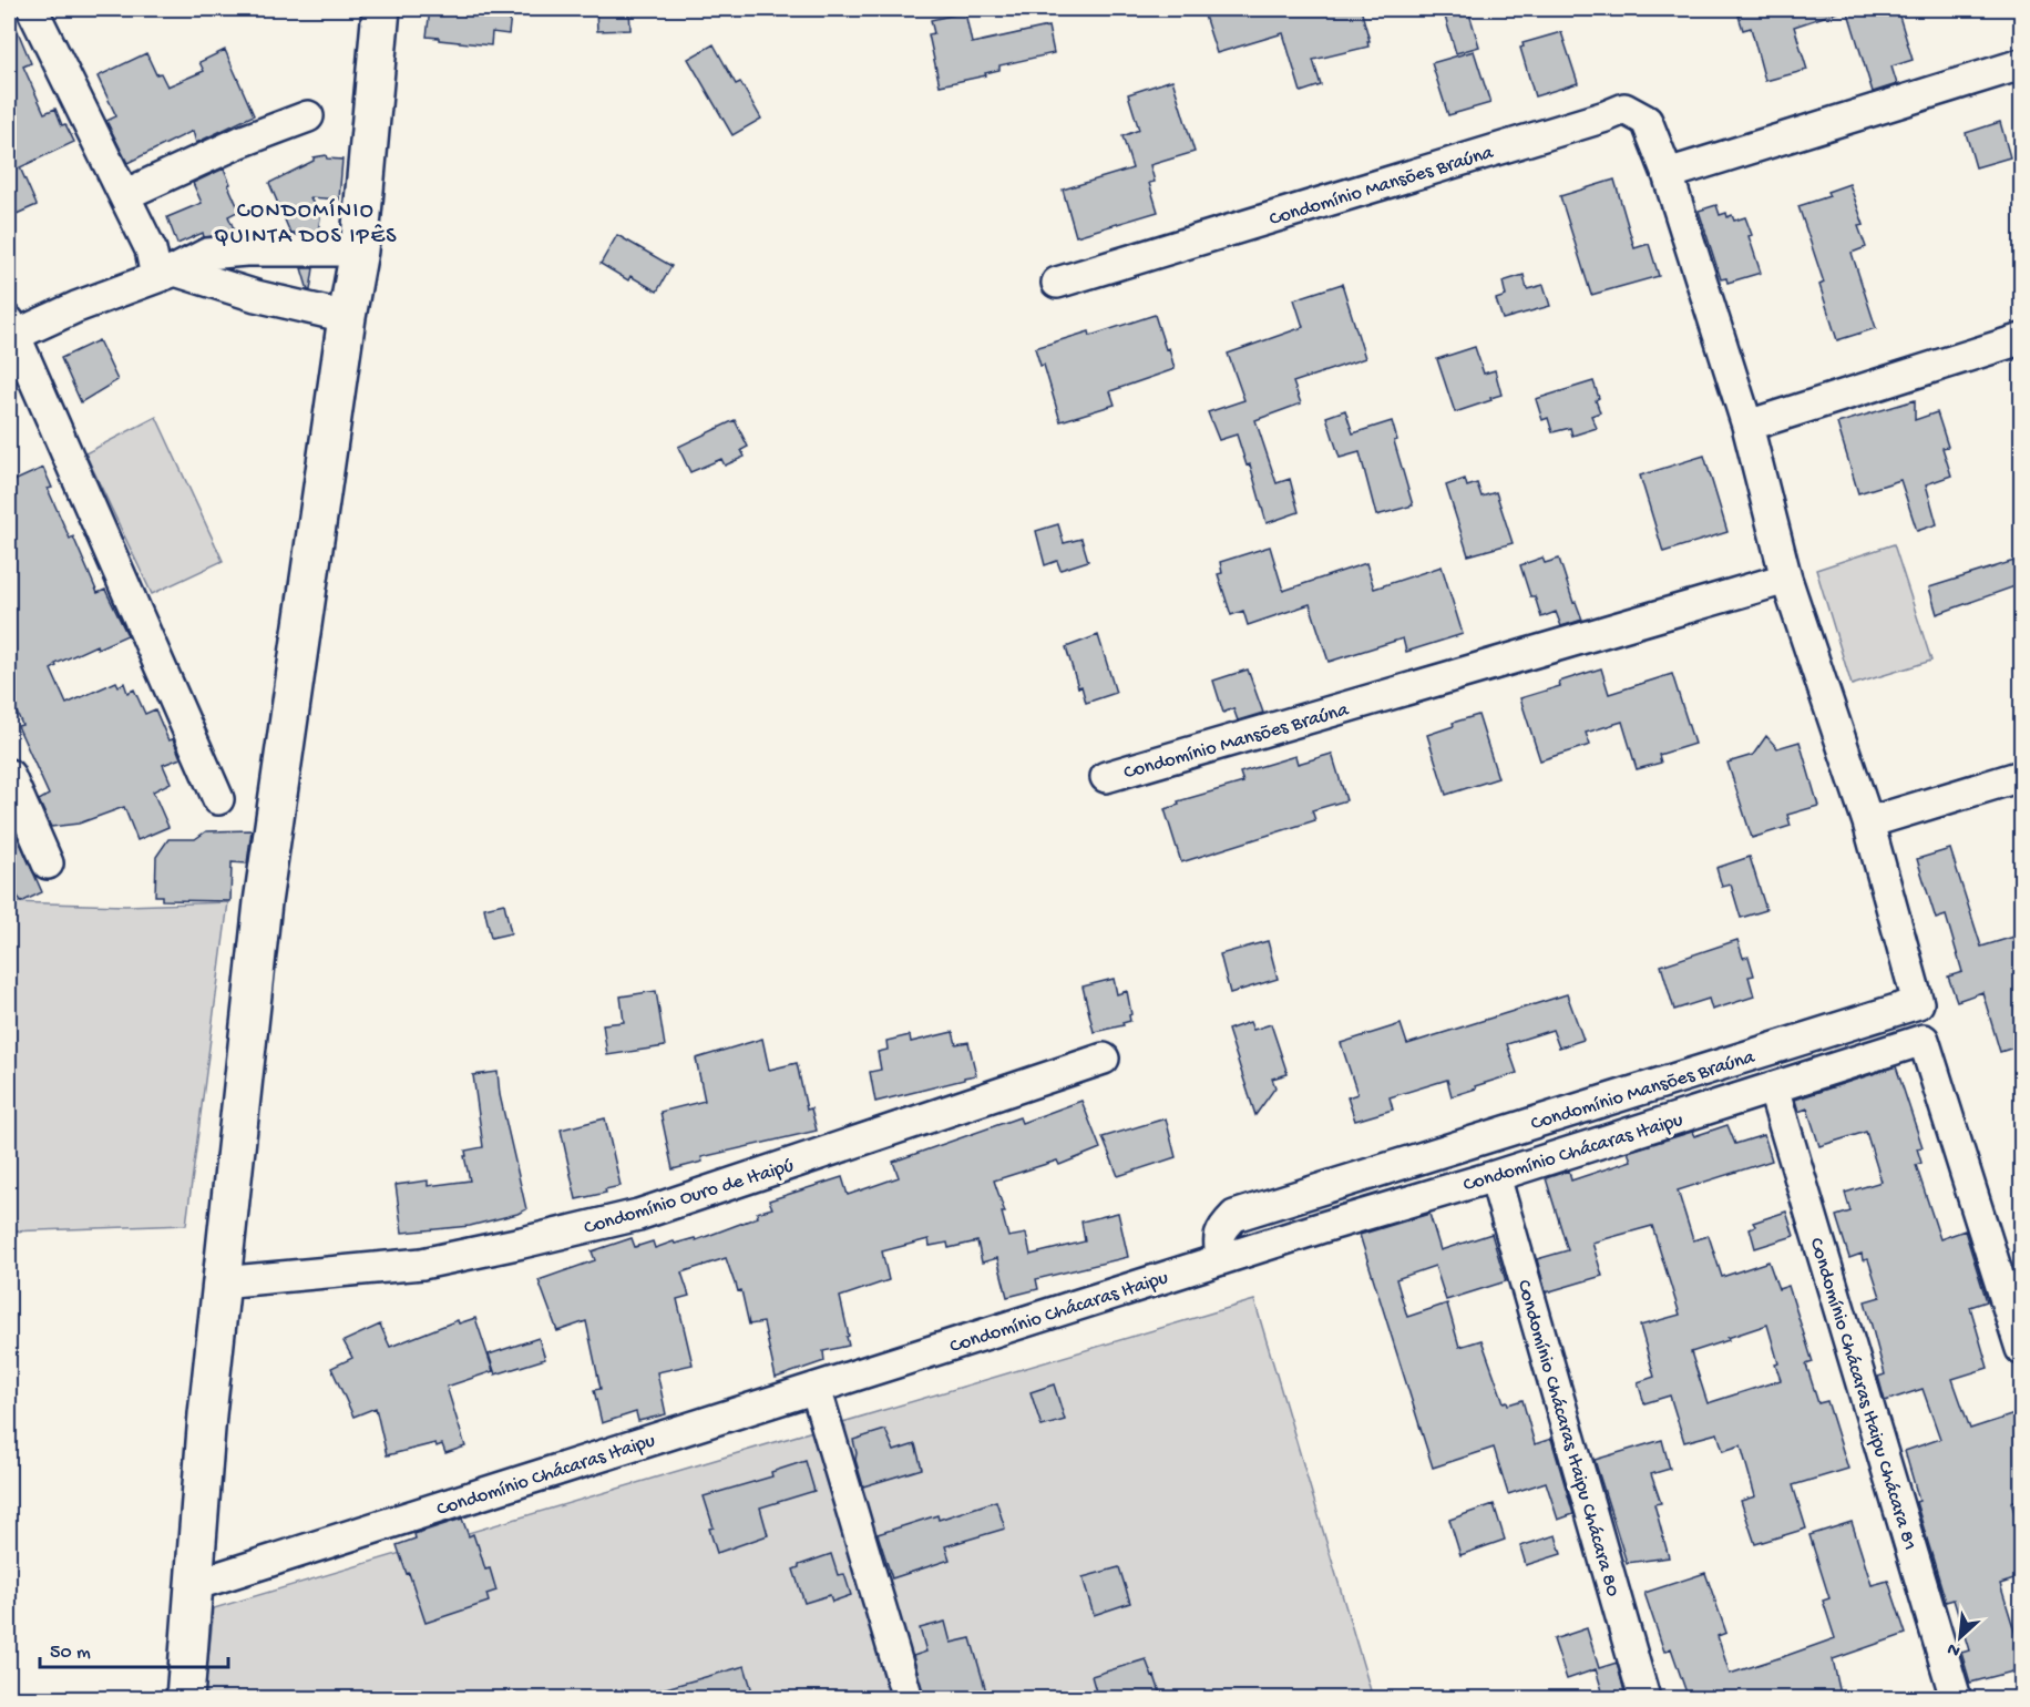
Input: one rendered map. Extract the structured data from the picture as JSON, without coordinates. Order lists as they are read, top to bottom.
{
  "streets": {
    "street": [
      "Condomínio Mansões Braúna",
      "Condomínio Chácaras Itaipu",
      "Condomínio Ouro de Itaipú",
      "Condomínio Chácaras Itaipu Chácara 81",
      "Condomínio Chácaras Itaipu Chácara 80"
    ]
  },
  "crossings": [
    ["Condomínio Mansões Braúna", "Condomínio Chácaras Itaipu"],
    ["Condomínio Chácaras Itaipu", "Condomínio Chácaras Itaipu Chácara 81"],
    ["Condomínio Chácaras Itaipu", "Condomínio Chácaras Itaipu Chácara 80"]
  ],
  "districts": ["CONDOMÍNIO QUINTA DOS IPÊS"],
  "scale_bar": "50 m",
  "north": "bottom left"
}
